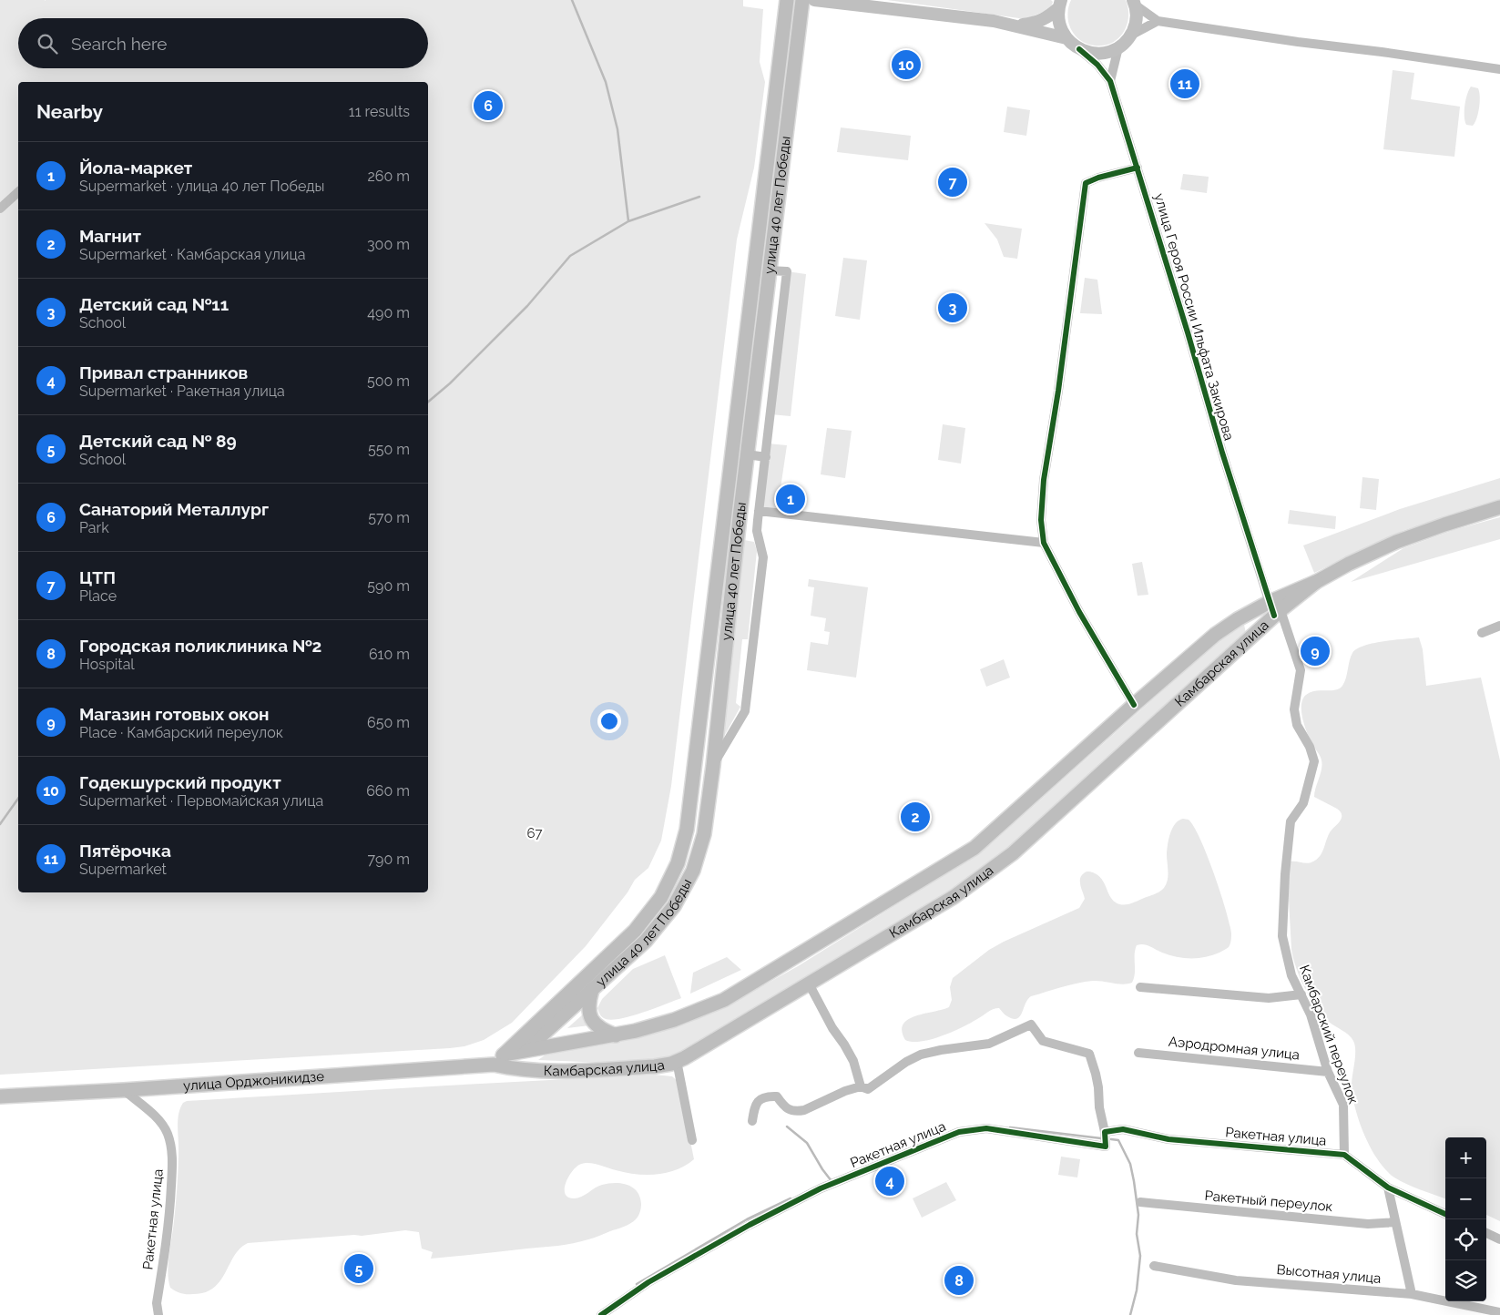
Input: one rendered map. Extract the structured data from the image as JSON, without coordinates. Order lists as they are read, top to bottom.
{
  "streets": {
    "main road": ["улица 40 лет Победы", "Камбарская улица", "улица Орджоникидзе"],
    "street": [
      "улица Героя России Ильфата Закирова",
      "Камбарский переулок",
      "Аэродромная улица",
      "Ракетная улица",
      "Ракетный переулок",
      "Высотная улица"
    ]
  },
  "crossings": [
    ["улица 40 лет Победы", "Камбарская улица"],
    ["улица 40 лет Победы", "улица Орджоникидзе"],
    ["улица Героя России Ильфата Закирова", "Камбарская улица"],
    ["улица Героя России Ильфата Закирова", "Камбарский переулок"],
    ["Камбарская улица", "Камбарский переулок"],
    ["Камбарская улица", "улица Орджоникидзе"],
    ["Камбарский переулок", "Аэродромная улица"],
    ["Камбарский переулок", "Ракетная улица"],
    ["улица Орджоникидзе", "Ракетная улица"]
  ],
  "parks": ["67"],
  "page": {
    "search": "Search here",
    "pins": [
      "10",
      "11",
      "6",
      "7",
      "3",
      "1",
      "9",
      "2",
      "4",
      "5",
      "8"
    ],
    "heading": ["Nearby", "11 results"],
    "list": [
      {
        "mark": "1",
        "name": "Йола-маркет",
        "note": "Supermarket · улица 40 лет Победы",
        "value": "260 m"
      },
      {
        "mark": "2",
        "name": "Магнит",
        "note": "Supermarket · Камбарская улица",
        "value": "300 m"
      },
      {
        "mark": "3",
        "name": "Детский сад №11",
        "note": "School",
        "value": "490 m"
      },
      {
        "mark": "4",
        "name": "Привал странников",
        "note": "Supermarket · Ракетная улица",
        "value": "500 m"
      },
      {
        "mark": "5",
        "name": "Детский сад № 89",
        "note": "School",
        "value": "550 m"
      },
      {
        "mark": "6",
        "name": "Санаторий Металлург",
        "note": "Park",
        "value": "570 m"
      },
      {
        "mark": "7",
        "name": "ЦТП",
        "note": "Place",
        "value": "590 m"
      },
      {
        "mark": "8",
        "name": "Городская поликлиника №2",
        "note": "Hospital",
        "value": "610 m"
      },
      {
        "mark": "9",
        "name": "Магазин готовых окон",
        "note": "Place · Камбарский переулок",
        "value": "650 m"
      },
      {
        "mark": "10",
        "name": "Годекшурский продукт",
        "note": "Supermarket · Первомайская улица",
        "value": "660 m"
      },
      {
        "mark": "11",
        "name": "Пятёрочка",
        "note": "Supermarket",
        "value": "790 m"
      }
    ],
    "map_buttons": ["+", "−"]
  }
}
